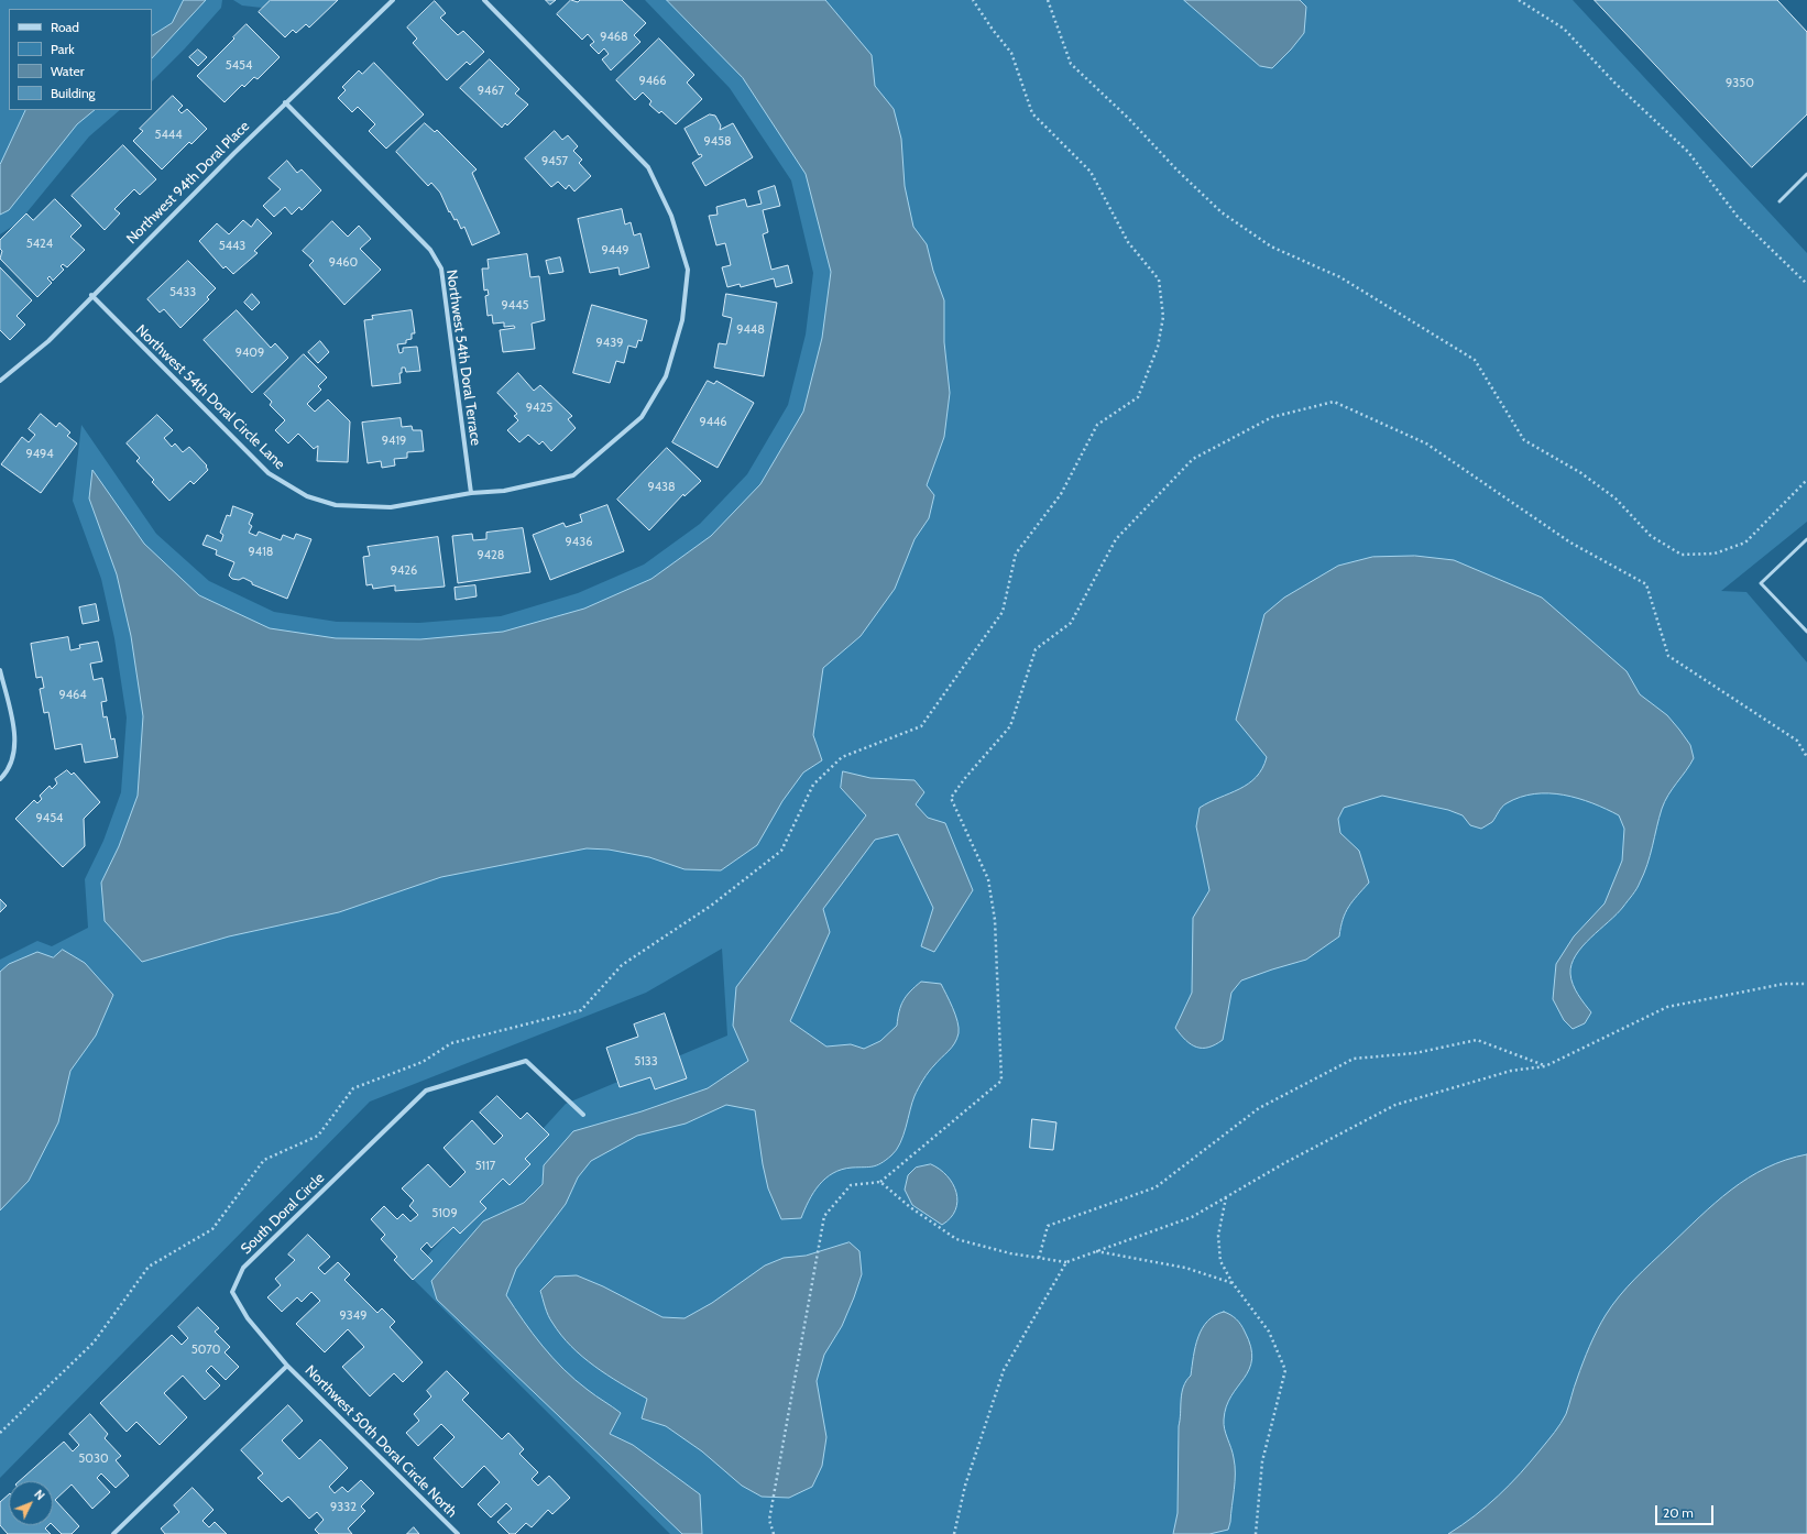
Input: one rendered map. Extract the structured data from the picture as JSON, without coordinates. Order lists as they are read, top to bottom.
{
  "streets": {
    "street": [
      "Northwest 94th Doral Place",
      "Northwest 54th Doral Terrace",
      "Northwest 54th Doral Circle Lane",
      "South Doral Circle",
      "Northwest 50th Doral Circle North"
    ]
  },
  "crossings": [
    ["Northwest 94th Doral Place", "Northwest 54th Doral Terrace"],
    ["Northwest 94th Doral Place", "Northwest 54th Doral Circle Lane"],
    ["Northwest 54th Doral Terrace", "Northwest 54th Doral Circle Lane"],
    ["South Doral Circle", "Northwest 50th Doral Circle North"]
  ],
  "house_numbers": [
    "9468",
    "5454",
    "9466",
    "9350",
    "9467",
    "5444",
    "9458",
    "9457",
    "5424",
    "5443",
    "9449",
    "9460",
    "5433",
    "9445",
    "9448",
    "9439",
    "9409",
    "9425",
    "9446",
    "9419",
    "9494",
    "9438",
    "9436",
    "9418",
    "9428",
    "9426",
    "9464",
    "9454",
    "5133",
    "5117",
    "5109",
    "9349",
    "5070",
    "5030",
    "9332"
  ],
  "legend": [
    "Road",
    "Park",
    "Water",
    "Building"
  ],
  "scale_bar": "20 m",
  "north": "top right"
}
